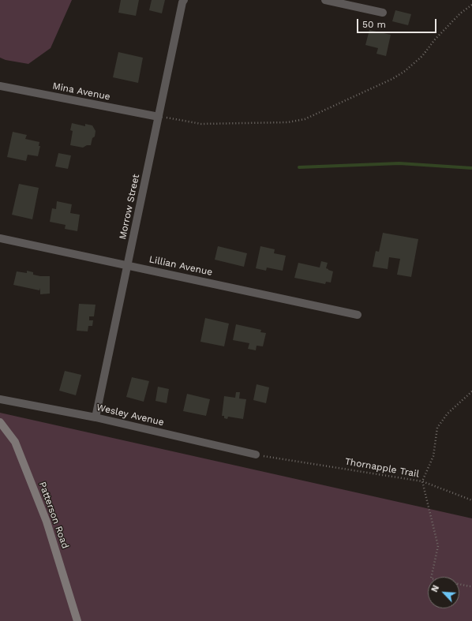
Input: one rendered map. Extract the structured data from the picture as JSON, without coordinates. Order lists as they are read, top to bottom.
{
  "streets": {
    "street": [
      "Mina Avenue",
      "Morrow Street",
      "Lillian Avenue",
      "Wesley Avenue",
      "Patterson Road"
    ],
    "path": ["Thornapple Trail"]
  },
  "crossings": [
    ["Mina Avenue", "Morrow Street"],
    ["Morrow Street", "Lillian Avenue"],
    ["Morrow Street", "Wesley Avenue"],
    ["Wesley Avenue", "Thornapple Trail"]
  ],
  "scale_bar": "50 m",
  "north": "top left"
}
